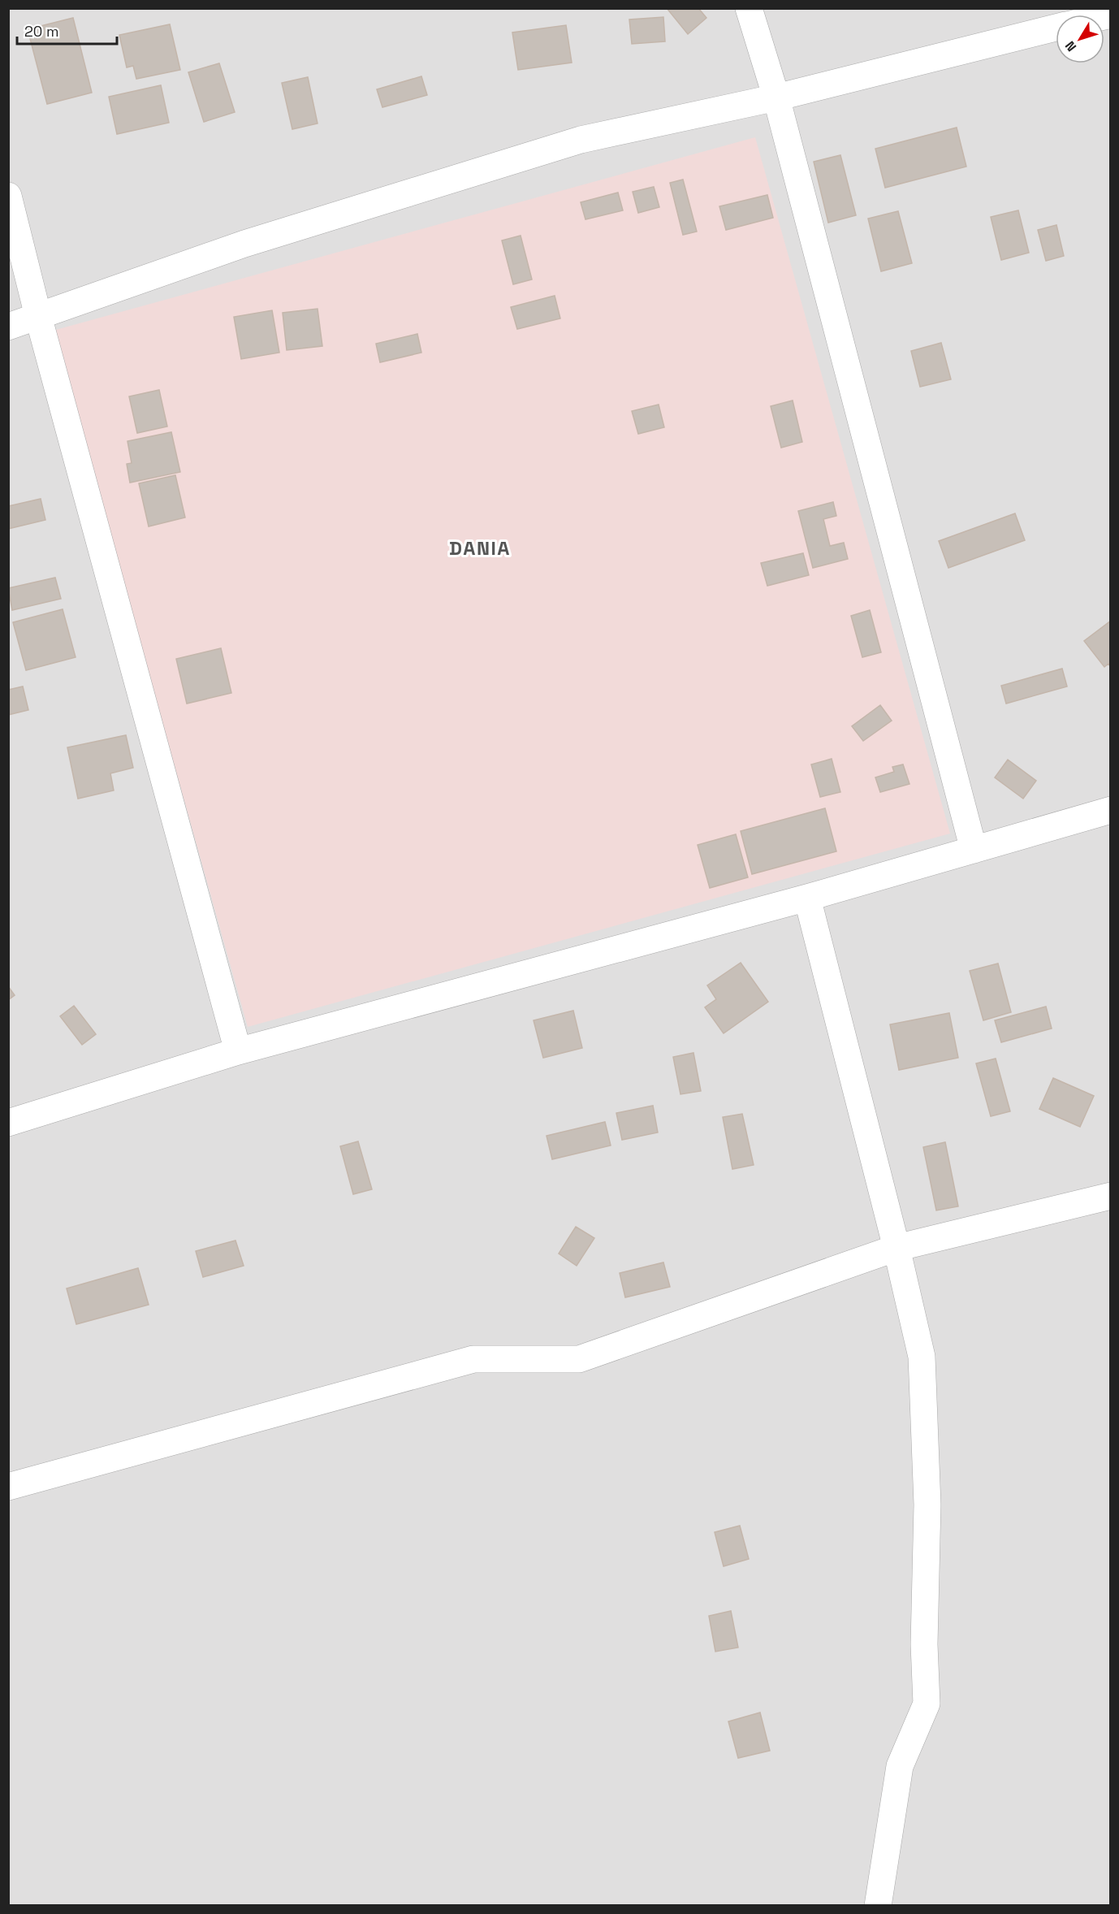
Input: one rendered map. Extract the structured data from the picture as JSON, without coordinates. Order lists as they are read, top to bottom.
{
  "districts": ["DANIA"],
  "scale_bar": "20 m",
  "north": "bottom left"
}
